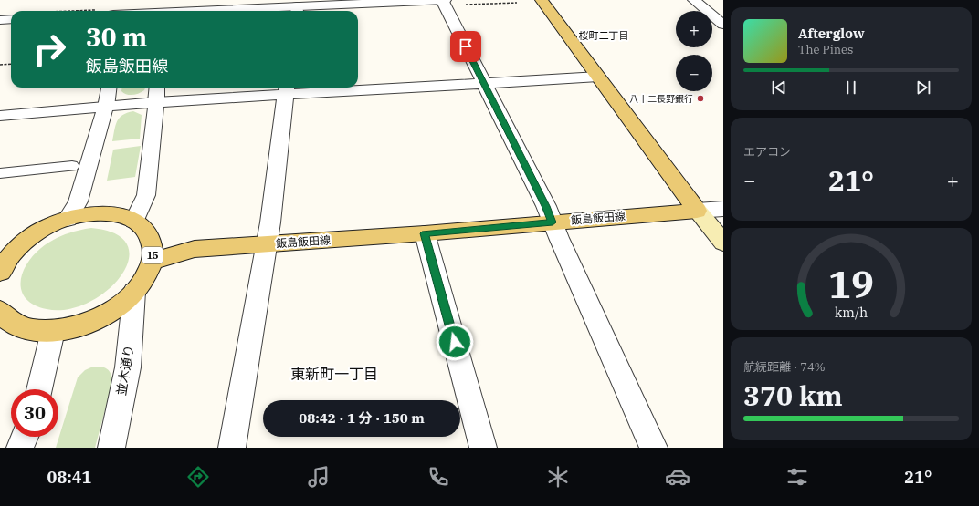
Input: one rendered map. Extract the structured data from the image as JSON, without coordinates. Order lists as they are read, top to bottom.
{
  "streets": {
    "main road": ["飯島飯田線", "15"],
    "street": ["並木通り"]
  },
  "crossings": [
    ["飯島飯田線", "15"],
    ["15", "並木通り"]
  ],
  "districts": ["桜町二丁目", "東新町一丁目"],
  "places": ["八十二長野銀行"],
  "page": {
    "map_buttons": ["+", "−"],
    "turn": ["30 m", "飯島飯田線"],
    "song": ["Afterglow", "The Pines"],
    "tile": [
      "エアコン",
      ["航続距離 · 74%", "370 km"]
    ],
    "heat": ["−", "21°", "+"],
    "limit": "30",
    "trip": "08:42 · 1 分 · 150 m",
    "tabs": ["08:41", "21°"],
    "gauge": ["19", "km/h"]
  }
}
